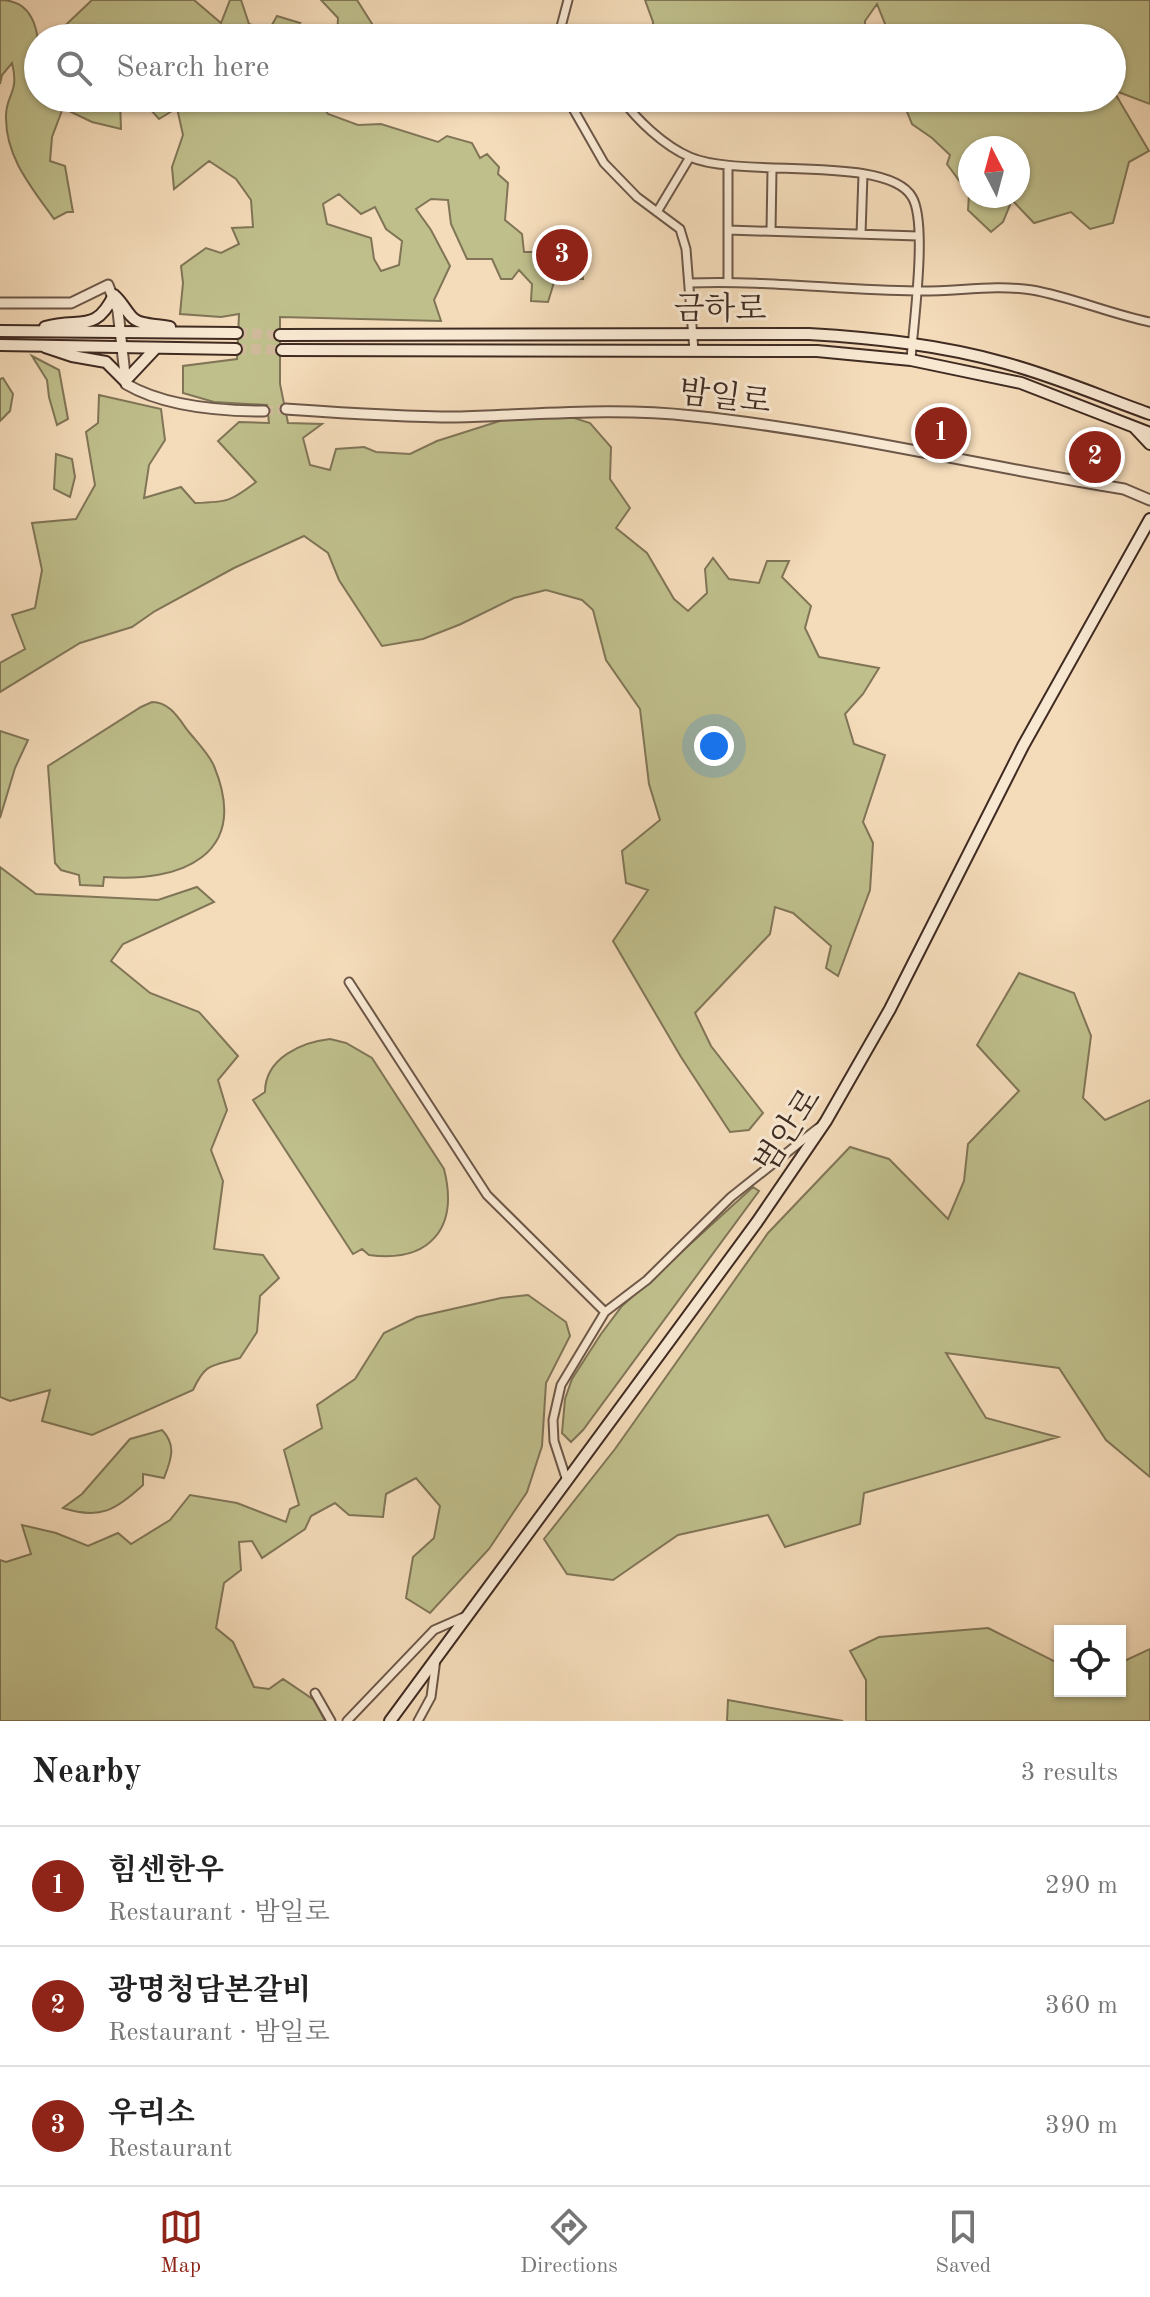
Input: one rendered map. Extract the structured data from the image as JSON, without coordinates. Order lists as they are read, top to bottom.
{
  "streets": {
    "main road": ["금하로", "범안로"],
    "street": ["밤일로"]
  },
  "north": "top",
  "page": {
    "search": "Search here",
    "pins": ["3", "1", "2"],
    "heading": ["Nearby", "3 results"],
    "list": [
      {
        "mark": "1",
        "name": "힘센한우",
        "note": "Restaurant · 밤일로",
        "value": "290 m"
      },
      {
        "mark": "2",
        "name": "광명청담본갈비",
        "note": "Restaurant · 밤일로",
        "value": "360 m"
      },
      {
        "mark": "3",
        "name": "우리소",
        "note": "Restaurant",
        "value": "390 m"
      }
    ],
    "nav": ["Map", "Directions", "Saved"]
  }
}
